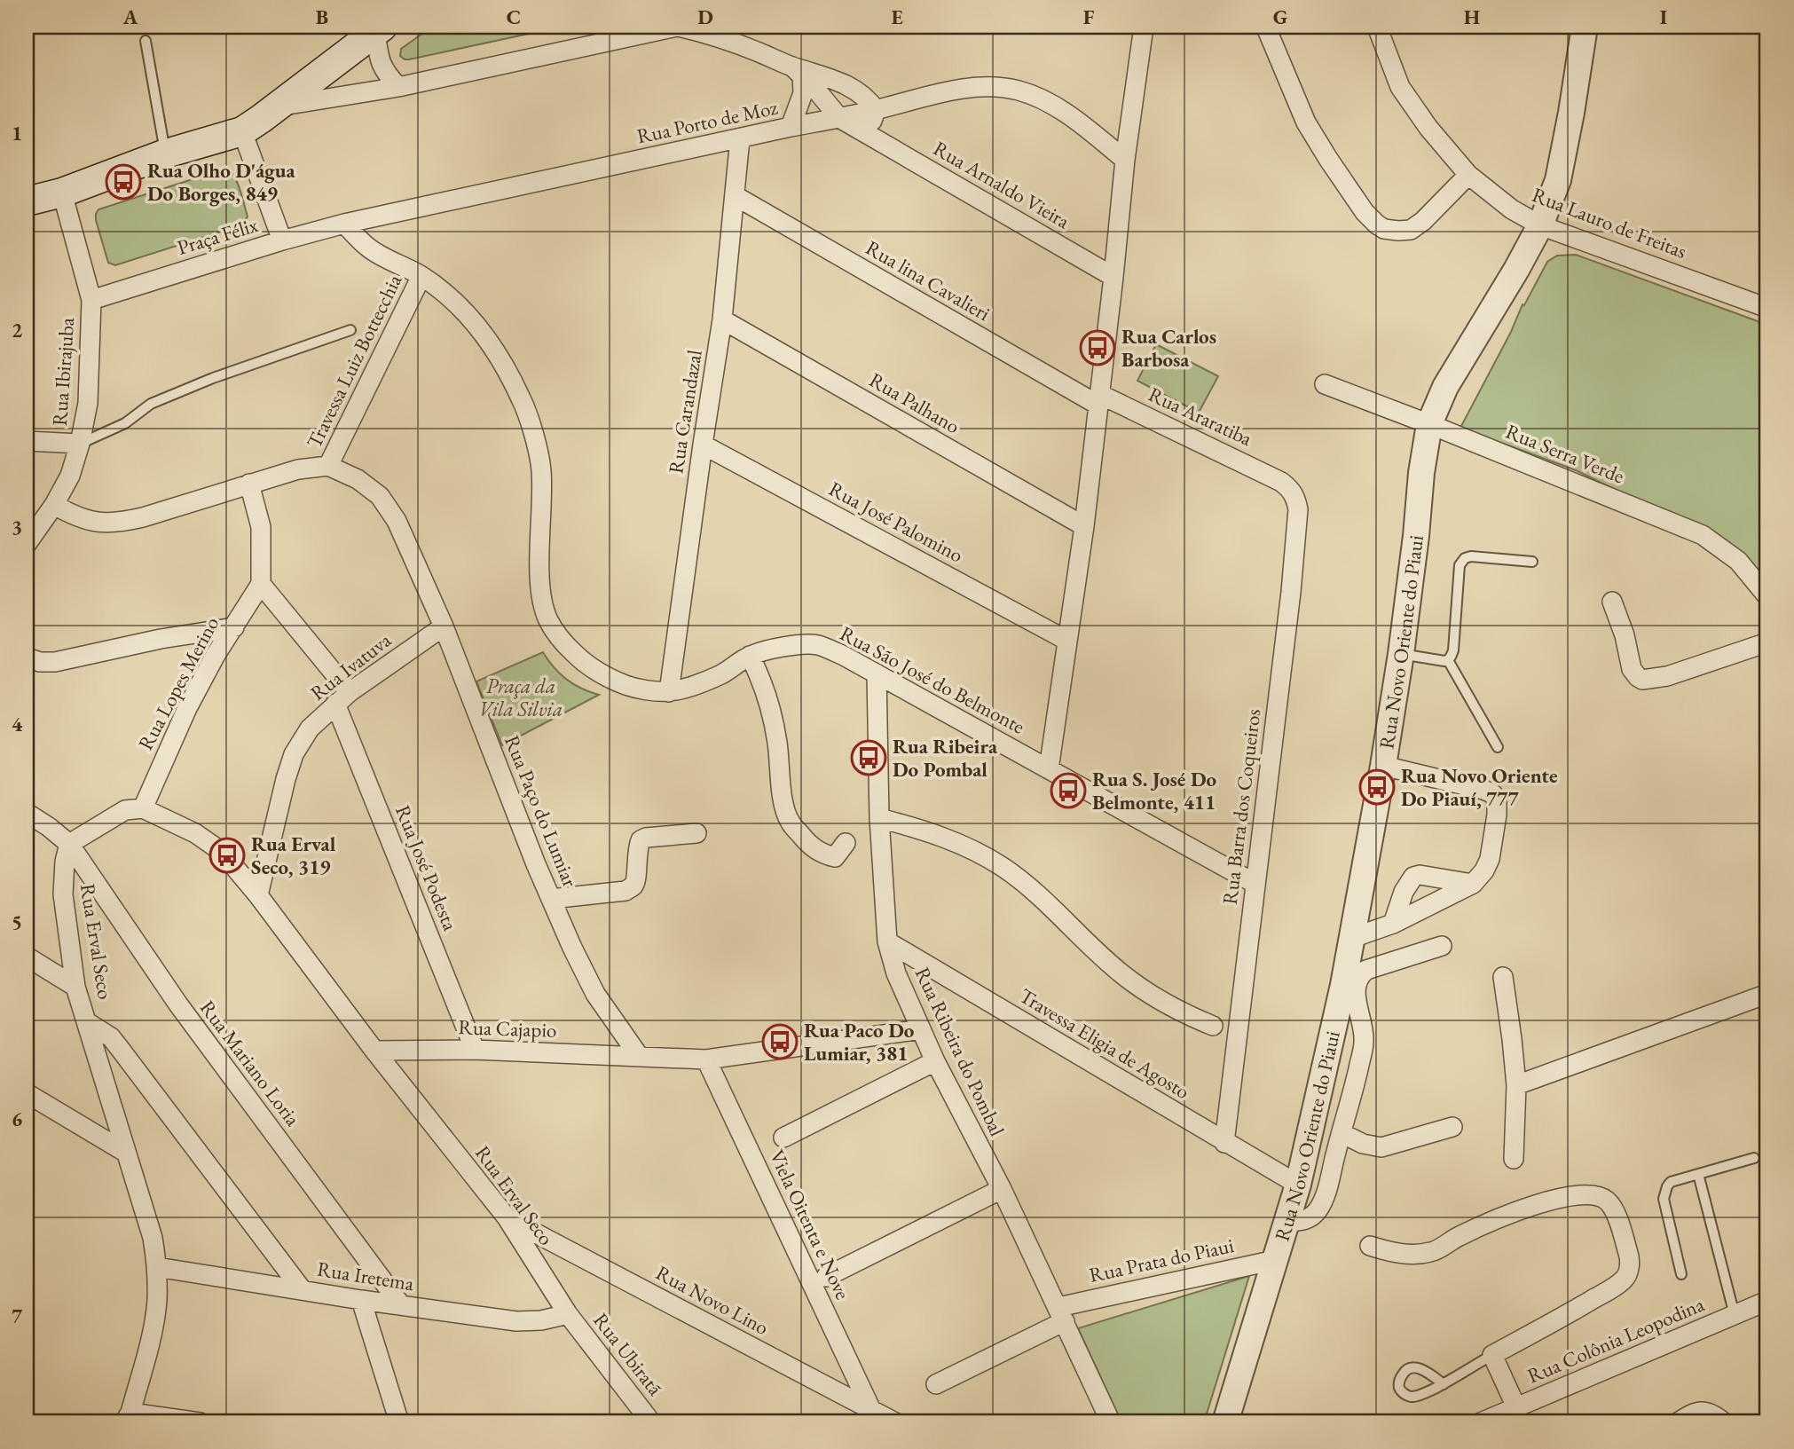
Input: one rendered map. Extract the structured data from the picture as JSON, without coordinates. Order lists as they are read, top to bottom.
{
  "streets": {
    "street": [
      "Rua Porto de Moz",
      "Rua Arnaldo Vieira",
      "Rua Lauro de Freitas",
      "Praça Félix",
      "Rua lina Cavalieri",
      "Travessa Luiz Bottecchia",
      "Rua Ibirajuba",
      "Rua Palhano",
      "Rua Carandazal",
      "Rua Araratiba",
      "Rua Serra Verde",
      "Rua José Palomino",
      "Rua Novo Oriente do Piaui",
      "Rua Ivatuva",
      "Rua São José do Belmonte",
      "Rua Lopes Merino",
      "Rua Barra dos Coqueiros",
      "Rua Paço do Lumiar",
      "Rua José Podesta",
      "Rua Erval Seco",
      "Rua Cajapio",
      "Travessa Eligia de Agosto",
      "Rua Ribeira do Pombal",
      "Rua Mariano Loria",
      "Viela Oitenta e Nove",
      "Rua Prata do Piaui",
      "Rua Iretema",
      "Rua Novo Lino",
      "Rua Colônia Leopodina",
      "Rua Ubiratã"
    ]
  },
  "crossings": [
    ["Rua Porto de Moz", "Rua Arnaldo Vieira"],
    ["Rua Porto de Moz", "Praça Félix"],
    ["Rua Porto de Moz", "Rua Carandazal"],
    ["Rua Porto de Moz", "Rua São José do Belmonte"],
    ["Rua Lauro de Freitas", "Rua Novo Oriente do Piaui"],
    ["Praça Félix", "Rua Ibirajuba"],
    ["Rua lina Cavalieri", "Rua Carandazal"],
    ["Rua lina Cavalieri", "Rua Araratiba"],
    ["Travessa Luiz Bottecchia", "Rua São José do Belmonte"],
    ["Travessa Luiz Bottecchia", "Rua Paço do Lumiar"],
    ["Rua Palhano", "Rua Carandazal"],
    ["Rua Carandazal", "Rua José Palomino"],
    ["Rua Carandazal", "Rua São José do Belmonte"],
    ["Rua Araratiba", "Rua Barra dos Coqueiros"],
    ["Rua Serra Verde", "Rua Novo Oriente do Piaui"],
    ["Rua Novo Oriente do Piaui", "Travessa Eligia de Agosto"],
    ["Rua Novo Oriente do Piaui", "Rua Prata do Piaui"],
    ["Rua Ivatuva", "Rua Paço do Lumiar"],
    ["Rua Ivatuva", "Rua José Podesta"],
    ["Rua Ivatuva", "Rua Erval Seco"],
    ["Rua São José do Belmonte", "Rua Barra dos Coqueiros"],
    ["Rua São José do Belmonte", "Rua Ribeira do Pombal"],
    ["Rua Lopes Merino", "Rua José Podesta"],
    ["Rua Lopes Merino", "Rua Erval Seco"],
    ["Rua Barra dos Coqueiros", "Travessa Eligia de Agosto"],
    ["Rua Paço do Lumiar", "Rua Cajapio"],
    ["Rua José Podesta", "Rua Cajapio"],
    ["Rua Erval Seco", "Rua Cajapio"],
    ["Rua Erval Seco", "Rua Mariano Loria"],
    ["Rua Erval Seco", "Rua Iretema"],
    ["Rua Erval Seco", "Rua Novo Lino"],
    ["Rua Erval Seco", "Rua Ubiratã"],
    ["Travessa Eligia de Agosto", "Rua Ribeira do Pombal"],
    ["Rua Ribeira do Pombal", "Rua Prata do Piaui"],
    ["Rua Mariano Loria", "Rua Iretema"],
    ["Viela Oitenta e Nove", "Rua Novo Lino"],
    ["Rua Iretema", "Rua Ubiratã"]
  ],
  "parks": ["Praça da Vila Silvia"],
  "places": {
    "bus stop": [
      "Rua Olho D'água Do Borges, 849",
      "Rua Carlos Barbosa",
      "Rua Ribeira Do Pombal",
      "Rua Novo Oriente Do Piauí, 777",
      "Rua S. José Do Belmonte, 411",
      "Rua Erval Seco, 319",
      "Rua Paco Do Lumiar, 381"
    ]
  },
  "grid": {
    "columns": [
      "A",
      "B",
      "C",
      "D",
      "E",
      "F",
      "G",
      "H",
      "I"
    ],
    "rows": [
      "1",
      "2",
      "3",
      "4",
      "5",
      "6",
      "7"
    ]
  }
}
